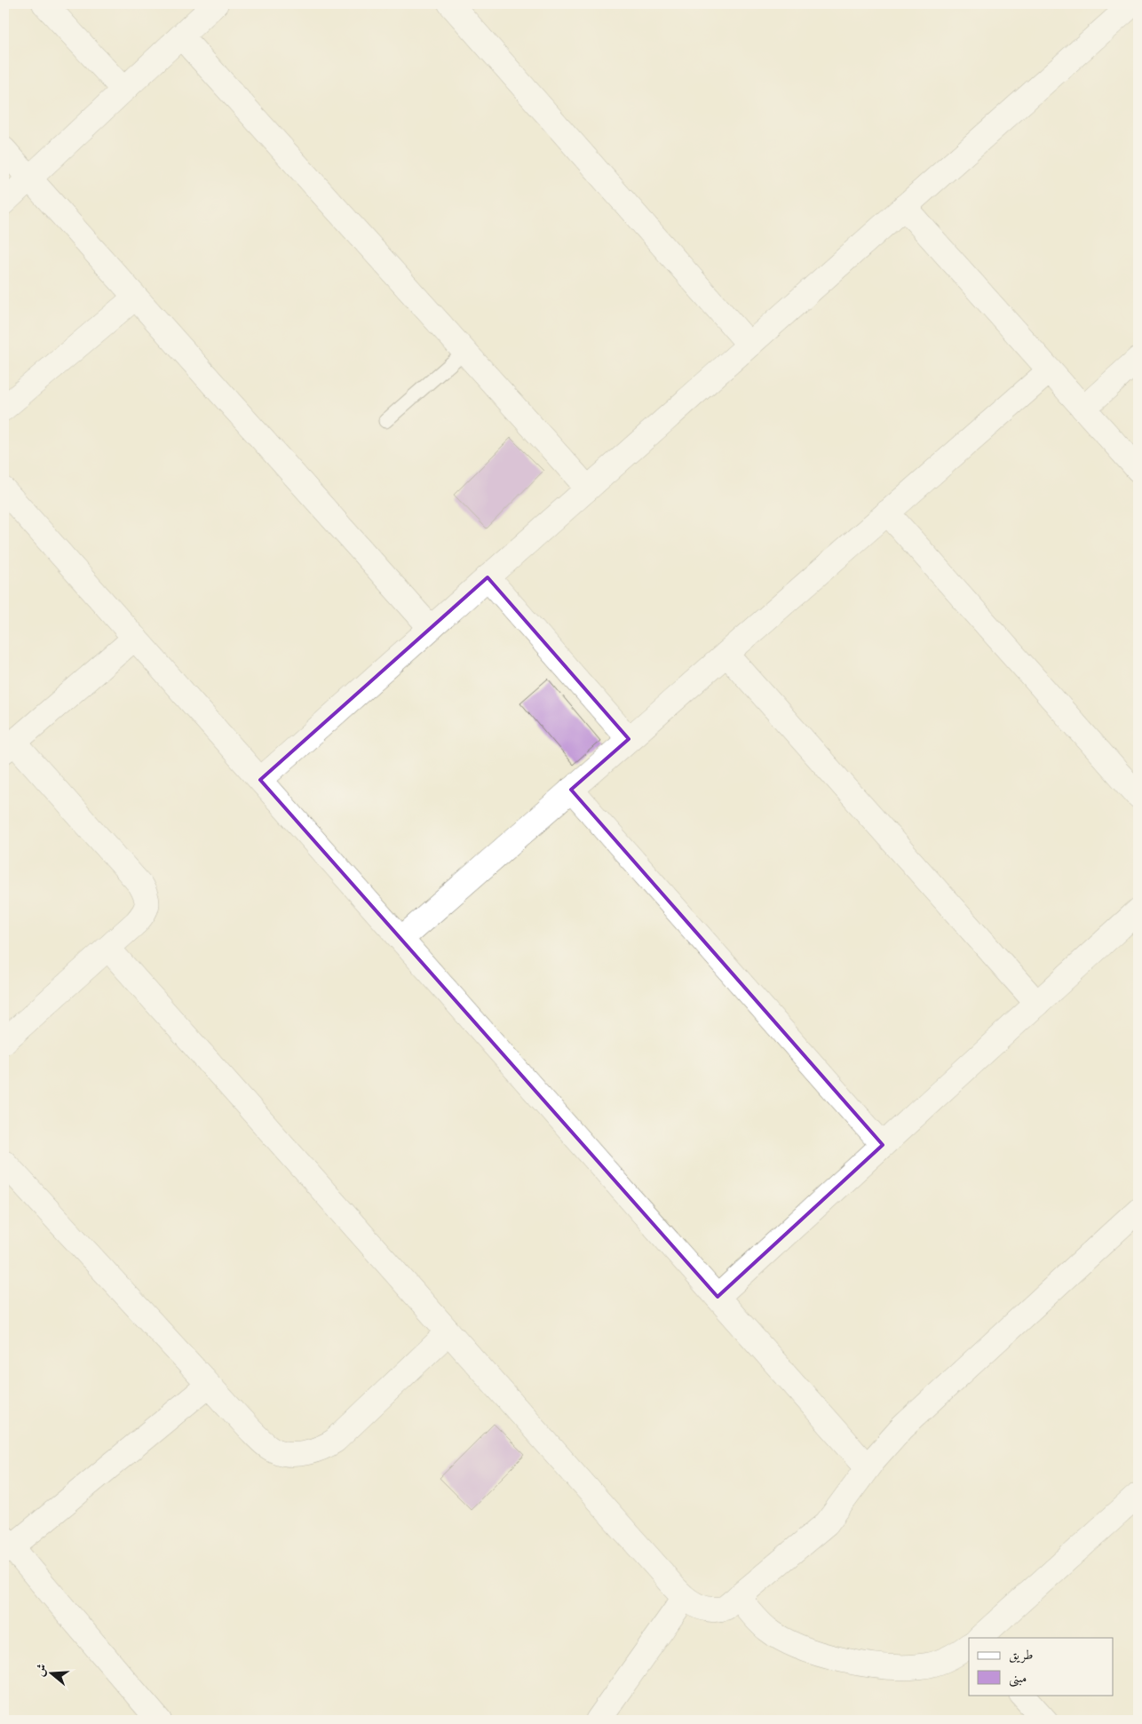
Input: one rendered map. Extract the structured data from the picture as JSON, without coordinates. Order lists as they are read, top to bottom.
{
  "legend": ["طريق", "مبنى"],
  "north": "left"
}
